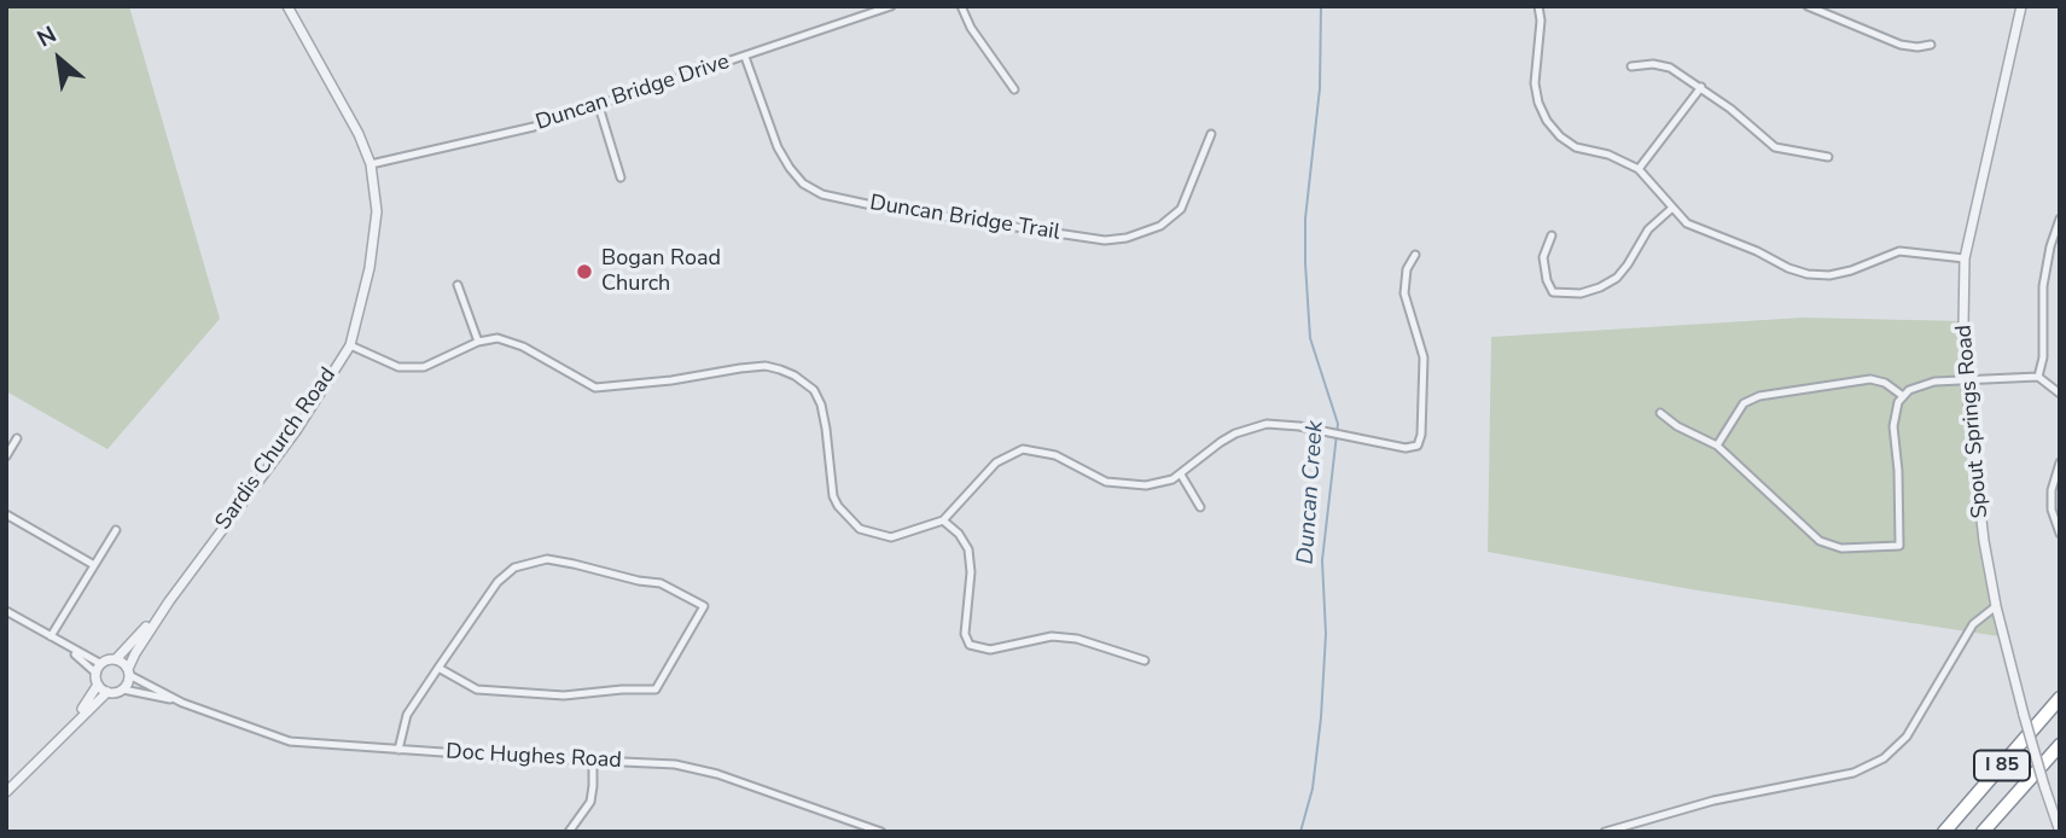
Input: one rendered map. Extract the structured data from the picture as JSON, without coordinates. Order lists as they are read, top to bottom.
{
  "streets": {
    "highway": ["I 85"],
    "street": [
      "Duncan Bridge Drive",
      "Duncan Bridge Trail",
      "Spout Springs Road",
      "Sardis Church Road",
      "Doc Hughes Road"
    ]
  },
  "crossings": [
    ["Duncan Bridge Drive", "Duncan Bridge Trail"],
    ["Duncan Bridge Drive", "Sardis Church Road"],
    ["Sardis Church Road", "Doc Hughes Road"]
  ],
  "water": ["Duncan Creek"],
  "places": ["Bogan Road Church"],
  "north": "top left"
}
